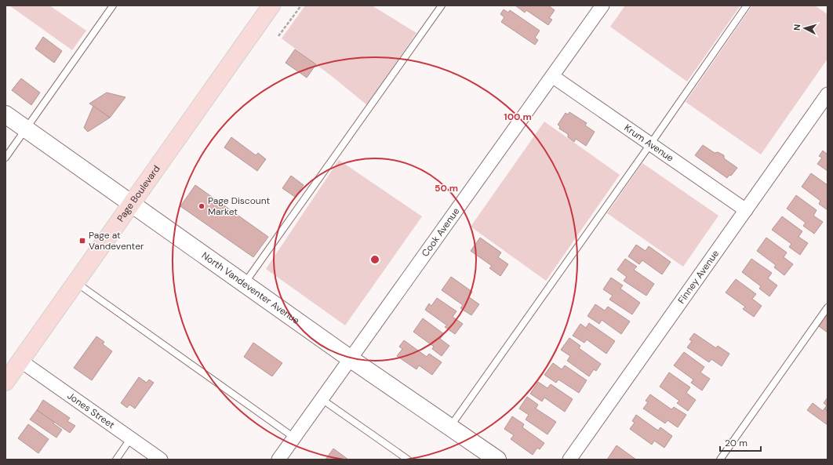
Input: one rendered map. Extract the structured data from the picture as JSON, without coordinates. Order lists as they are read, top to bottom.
{
  "streets": {
    "main road": ["Page Boulevard", "North Vandeventer Avenue"],
    "street": [
      "Krum Avenue",
      "Cook Avenue",
      "Finney Avenue",
      "Jones Street"
    ]
  },
  "crossings": [
    ["Krum Avenue", "Cook Avenue"],
    ["Krum Avenue", "Finney Avenue"],
    ["Page Boulevard", "North Vandeventer Avenue"],
    ["Page Boulevard", "Jones Street"],
    ["Cook Avenue", "North Vandeventer Avenue"]
  ],
  "places": {
    "other": ["Page Discount Market"],
    "transit": ["Page at Vandeventer"]
  },
  "scale_bar": "20 m",
  "north": "left",
  "rings": ["100 m", "50 m"]
}
